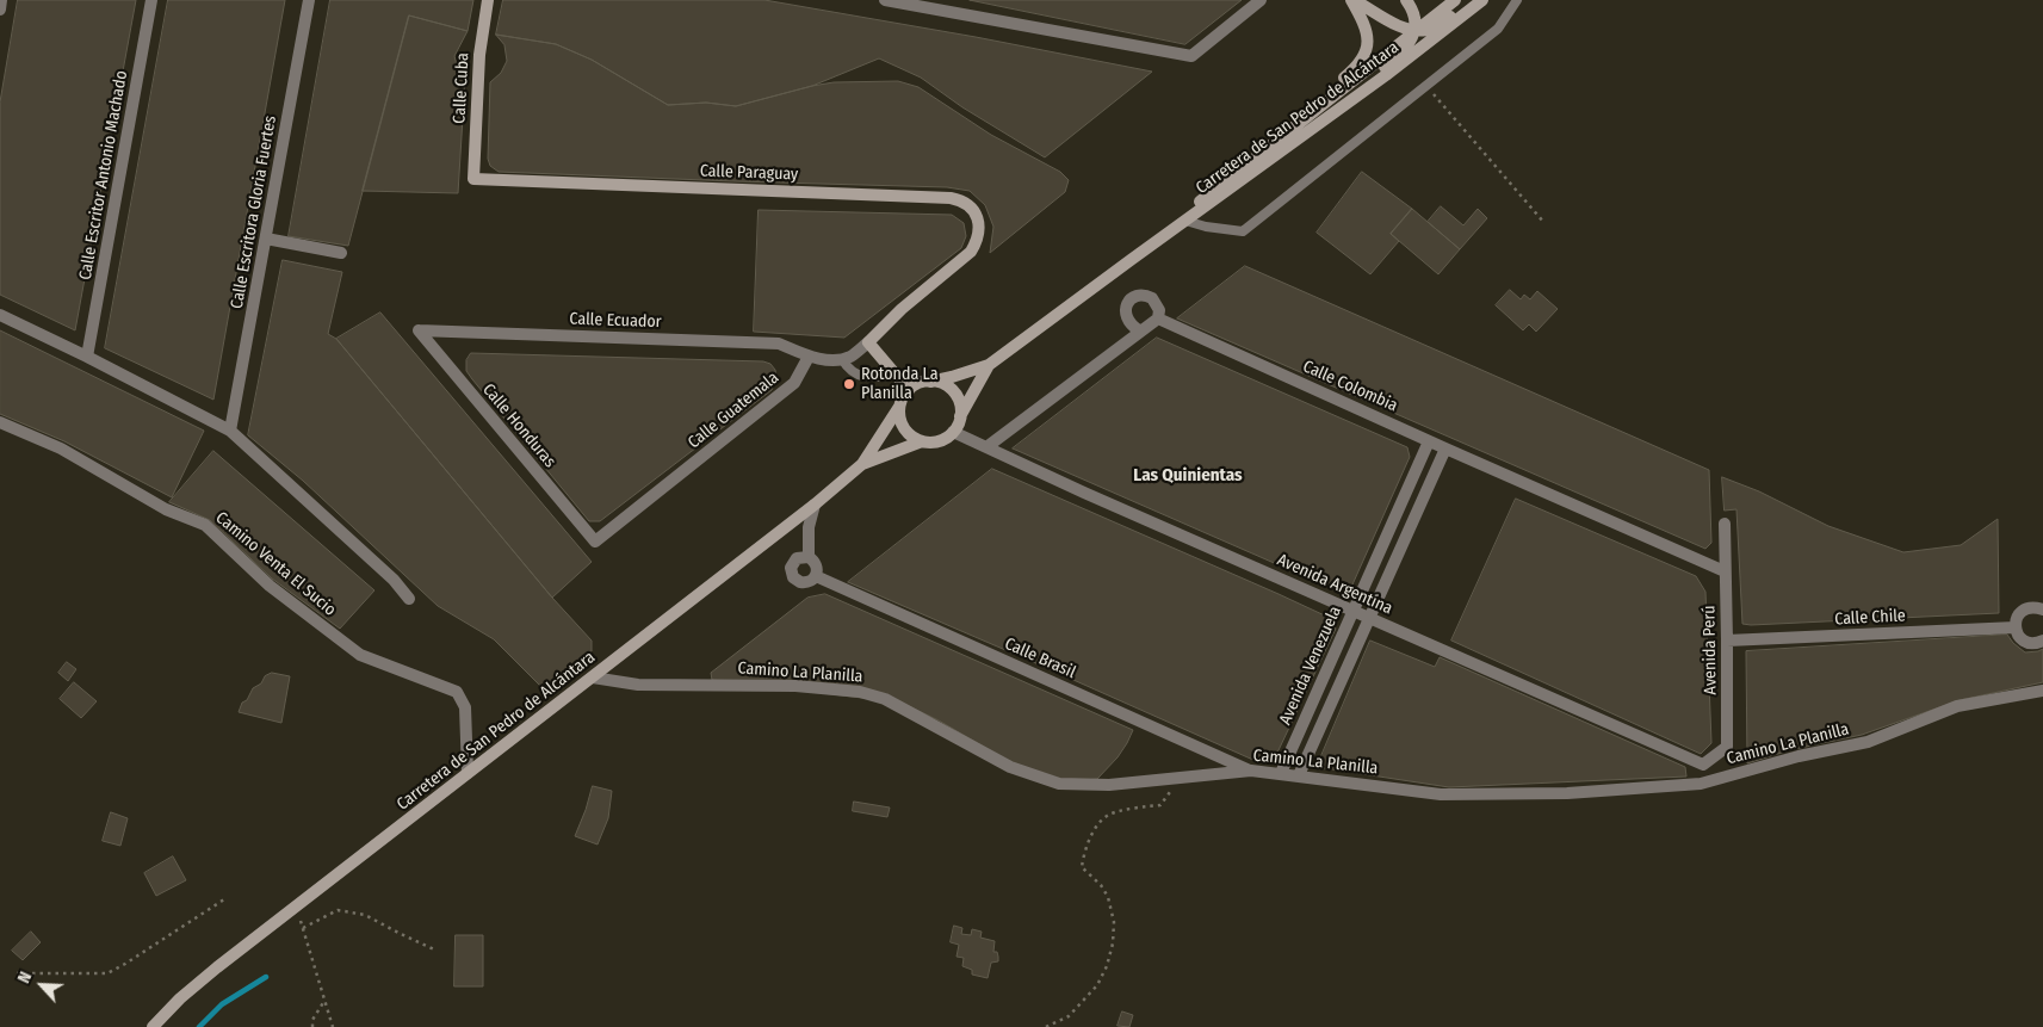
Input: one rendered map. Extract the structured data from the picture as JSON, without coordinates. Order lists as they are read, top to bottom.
{
  "streets": {
    "main road": ["Calle Cuba", "Carretera de San Pedro de Alcántara", "Calle Paraguay"],
    "street": [
      "Calle Escritor Antonio Machado",
      "Calle Escritora Gloria Fuertes",
      "Calle Ecuador",
      "Calle Colombia",
      "Calle Guatemala",
      "Calle Honduras",
      "Camino Venta El Sucio",
      "Avenida Argentína",
      "Calle Chile",
      "Avenida Perú",
      "Calle Brasil",
      "Avenida Venezuela",
      "Camino La Planilla"
    ]
  },
  "crossings": [
    ["Calle Cuba", "Calle Paraguay"],
    ["Carretera de San Pedro de Alcántara", "Camino Venta El Sucio"],
    ["Carretera de San Pedro de Alcántara", "Avenida Argentína"],
    ["Carretera de San Pedro de Alcántara", "Camino La Planilla"],
    ["Calle Ecuador", "Calle Guatemala"],
    ["Calle Ecuador", "Calle Honduras"],
    ["Calle Colombia", "Avenida Perú"],
    ["Calle Colombia", "Avenida Venezuela"],
    ["Calle Guatemala", "Calle Honduras"],
    ["Avenida Argentína", "Avenida Perú"],
    ["Avenida Argentína", "Avenida Venezuela"],
    ["Calle Chile", "Avenida Perú"],
    ["Calle Brasil", "Camino La Planilla"],
    ["Avenida Venezuela", "Camino La Planilla"]
  ],
  "districts": ["Las Quinientas"],
  "places": ["Rotonda La Planilla"],
  "north": "top left"
}
